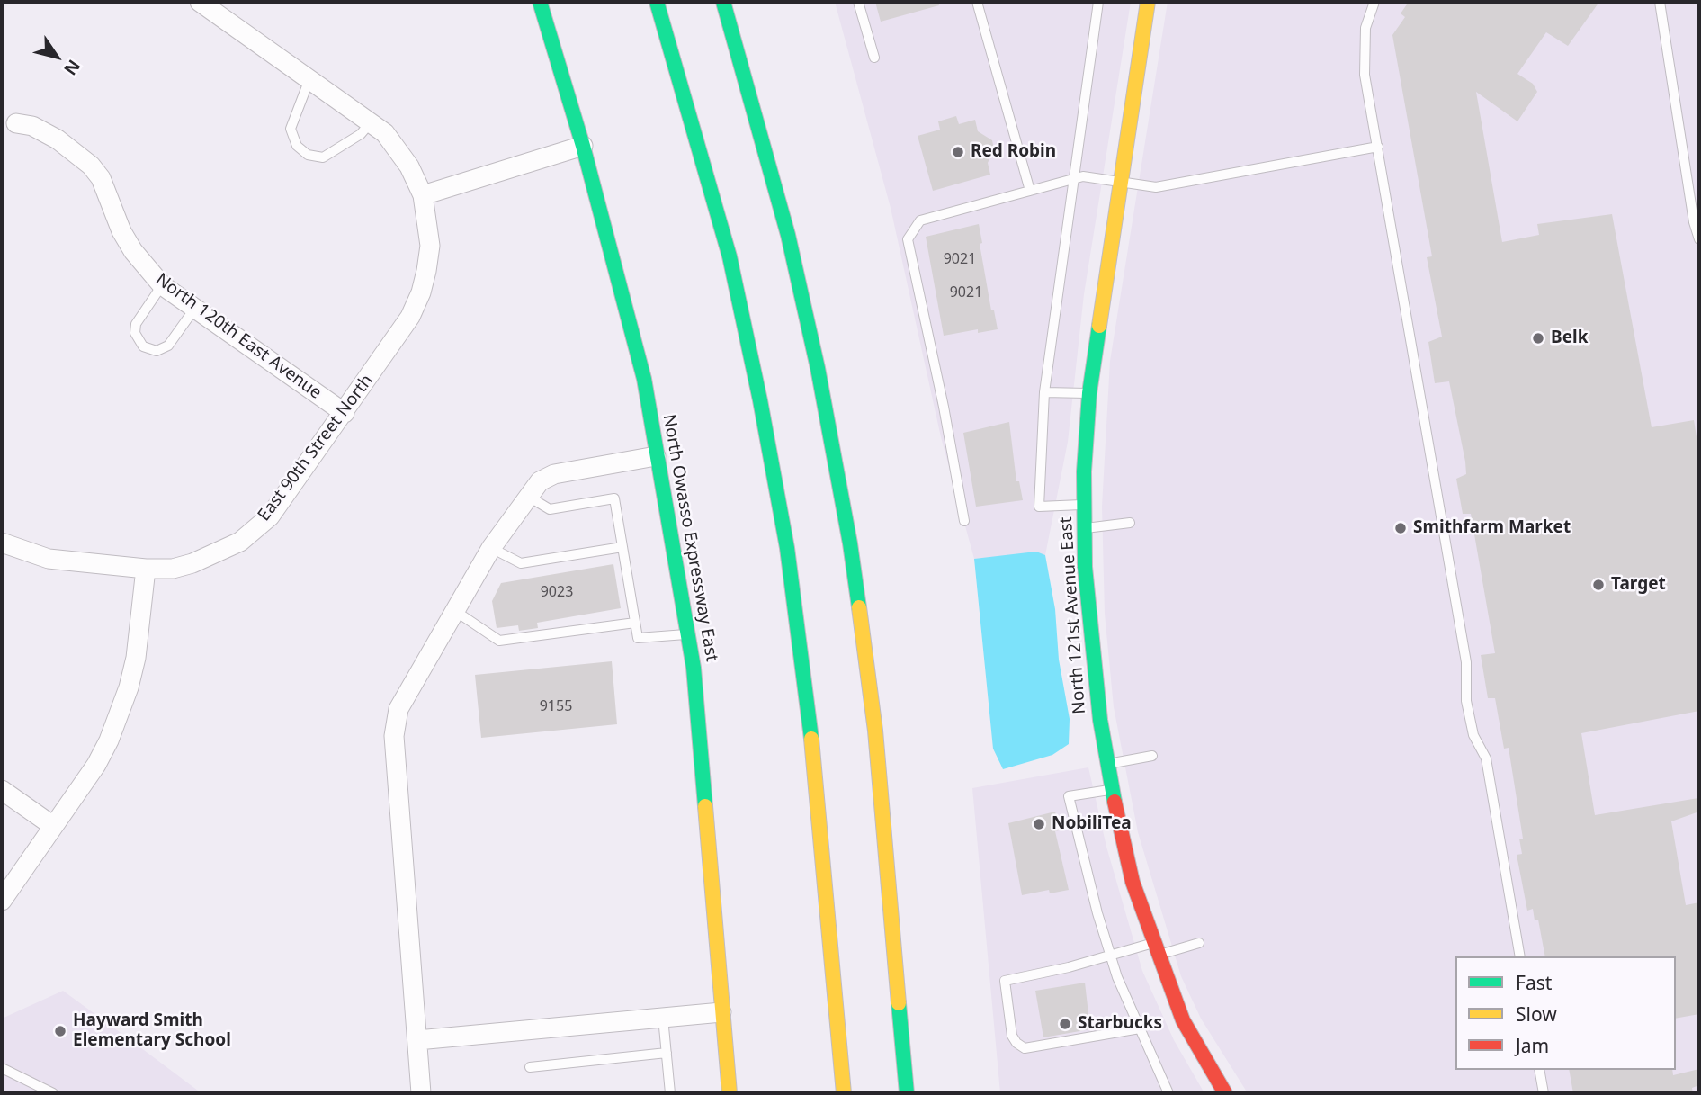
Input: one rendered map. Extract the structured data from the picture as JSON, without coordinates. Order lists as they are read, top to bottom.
{
  "streets": {
    "main road": ["North Owasso Expressway East", "North 121st Avenue East"],
    "street": ["North 120th East Avenue", "East 90th Street North"]
  },
  "crossings": [
    ["North 120th East Avenue", "East 90th Street North"]
  ],
  "places": [
    "Red Robin",
    "Belk",
    "Smithfarm Market",
    "Target",
    "NobiliTea",
    "Starbucks",
    "Hayward Smith Elementary School"
  ],
  "house_numbers": [
    "9021",
    "9021",
    "9023",
    "9155"
  ],
  "legend": ["Fast", "Slow", "Jam"],
  "north": "bottom right"
}
